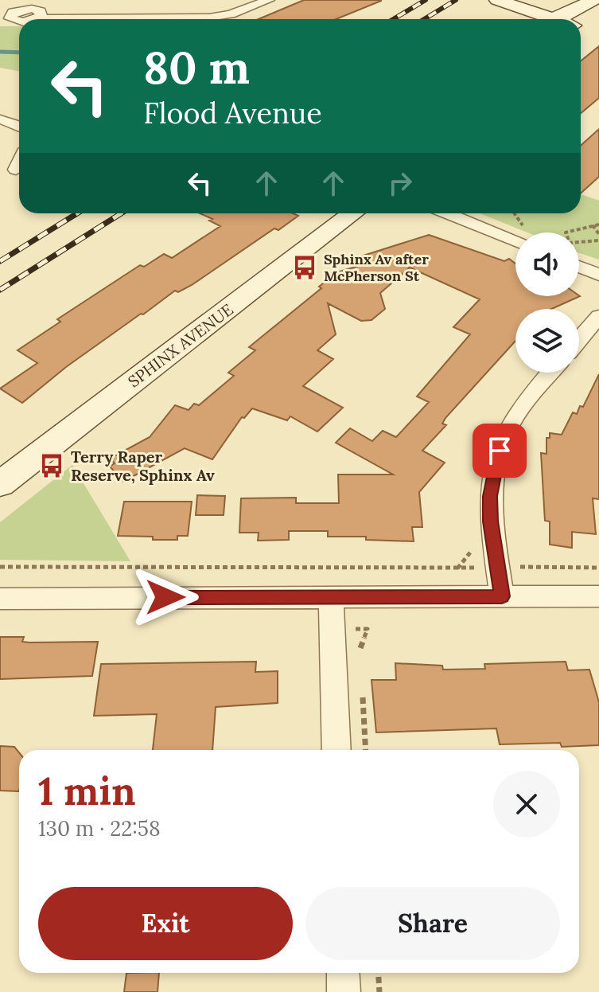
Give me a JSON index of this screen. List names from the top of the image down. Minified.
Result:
{"streets":{"street":["SPHINX AVENUE"]},"places":{"bus stop":["Sphinx Av after McPherson St","Terry Raper Reserve, Sphinx Av"]},"page":{"turn":["80 m","Flood Avenue"],"heading":["1 min","130 m · 22:58"],"buttons":["Exit","Share"]}}
